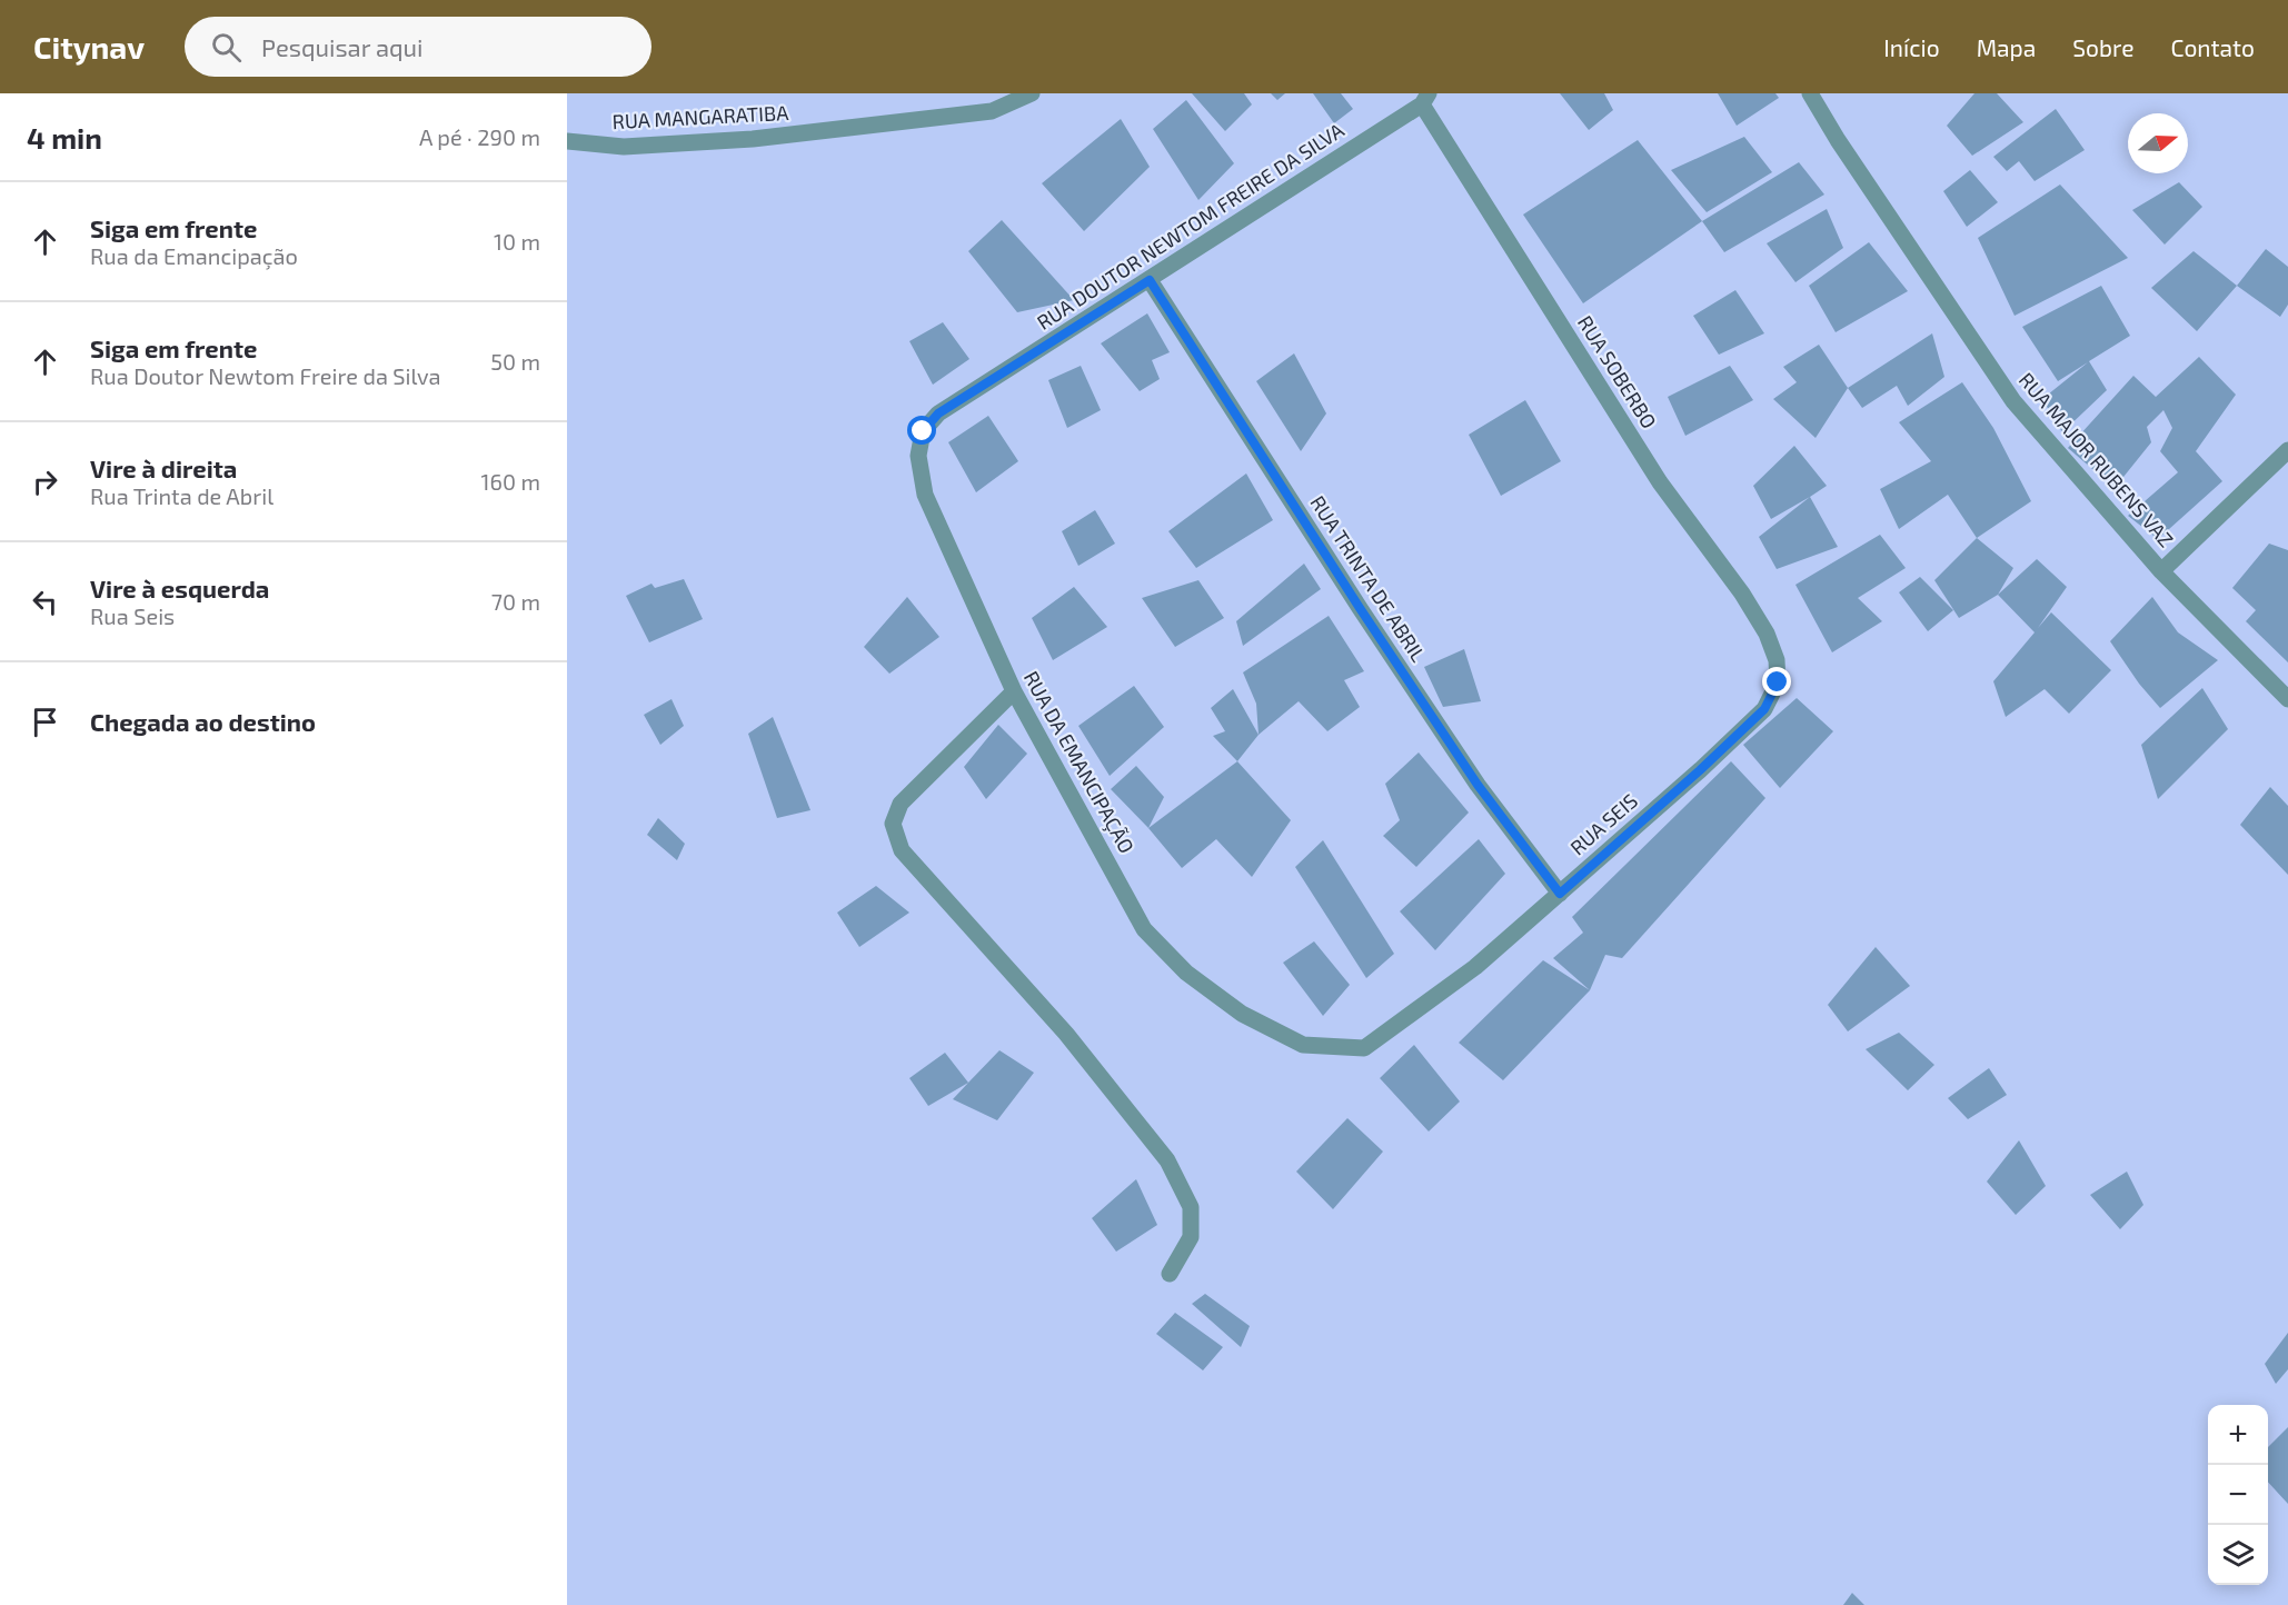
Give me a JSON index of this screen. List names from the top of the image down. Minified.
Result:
{"streets":{"street":["RUA MANGARATIBA","RUA DOUTOR NEWTOM FREIRE DA SILVA","RUA SOBERBO","RUA MAJOR RUBENS VAZ","RUA TRINTA DE ABRIL","RUA DA EMANCIPAÇÃO","RUA SEIS"]},"crossings":[["RUA DOUTOR NEWTOM FREIRE DA SILVA","RUA SOBERBO"],["RUA DOUTOR NEWTOM FREIRE DA SILVA","RUA TRINTA DE ABRIL"],["RUA DOUTOR NEWTOM FREIRE DA SILVA","RUA DA EMANCIPAÇÃO"],["RUA SOBERBO","RUA SEIS"],["RUA TRINTA DE ABRIL","RUA SEIS"],["RUA DA EMANCIPAÇÃO","RUA SEIS"]],"north":"right","page":{"header":"Citynav","search":"Pesquisar aqui","nav":["Início","Mapa","Sobre","Contato"],"heading":["4 min","A pé · 290 m"],"list":[["Siga em frente","Rua da Emancipação","10 m"],["Siga em frente","Rua Doutor Newtom Freire da Silva","50 m"],["Vire à direita","Rua Trinta de Abril","160 m"],["Vire à esquerda","Rua Seis","70 m"],"Chegada ao destino"],"map_buttons":["+","−"]}}
